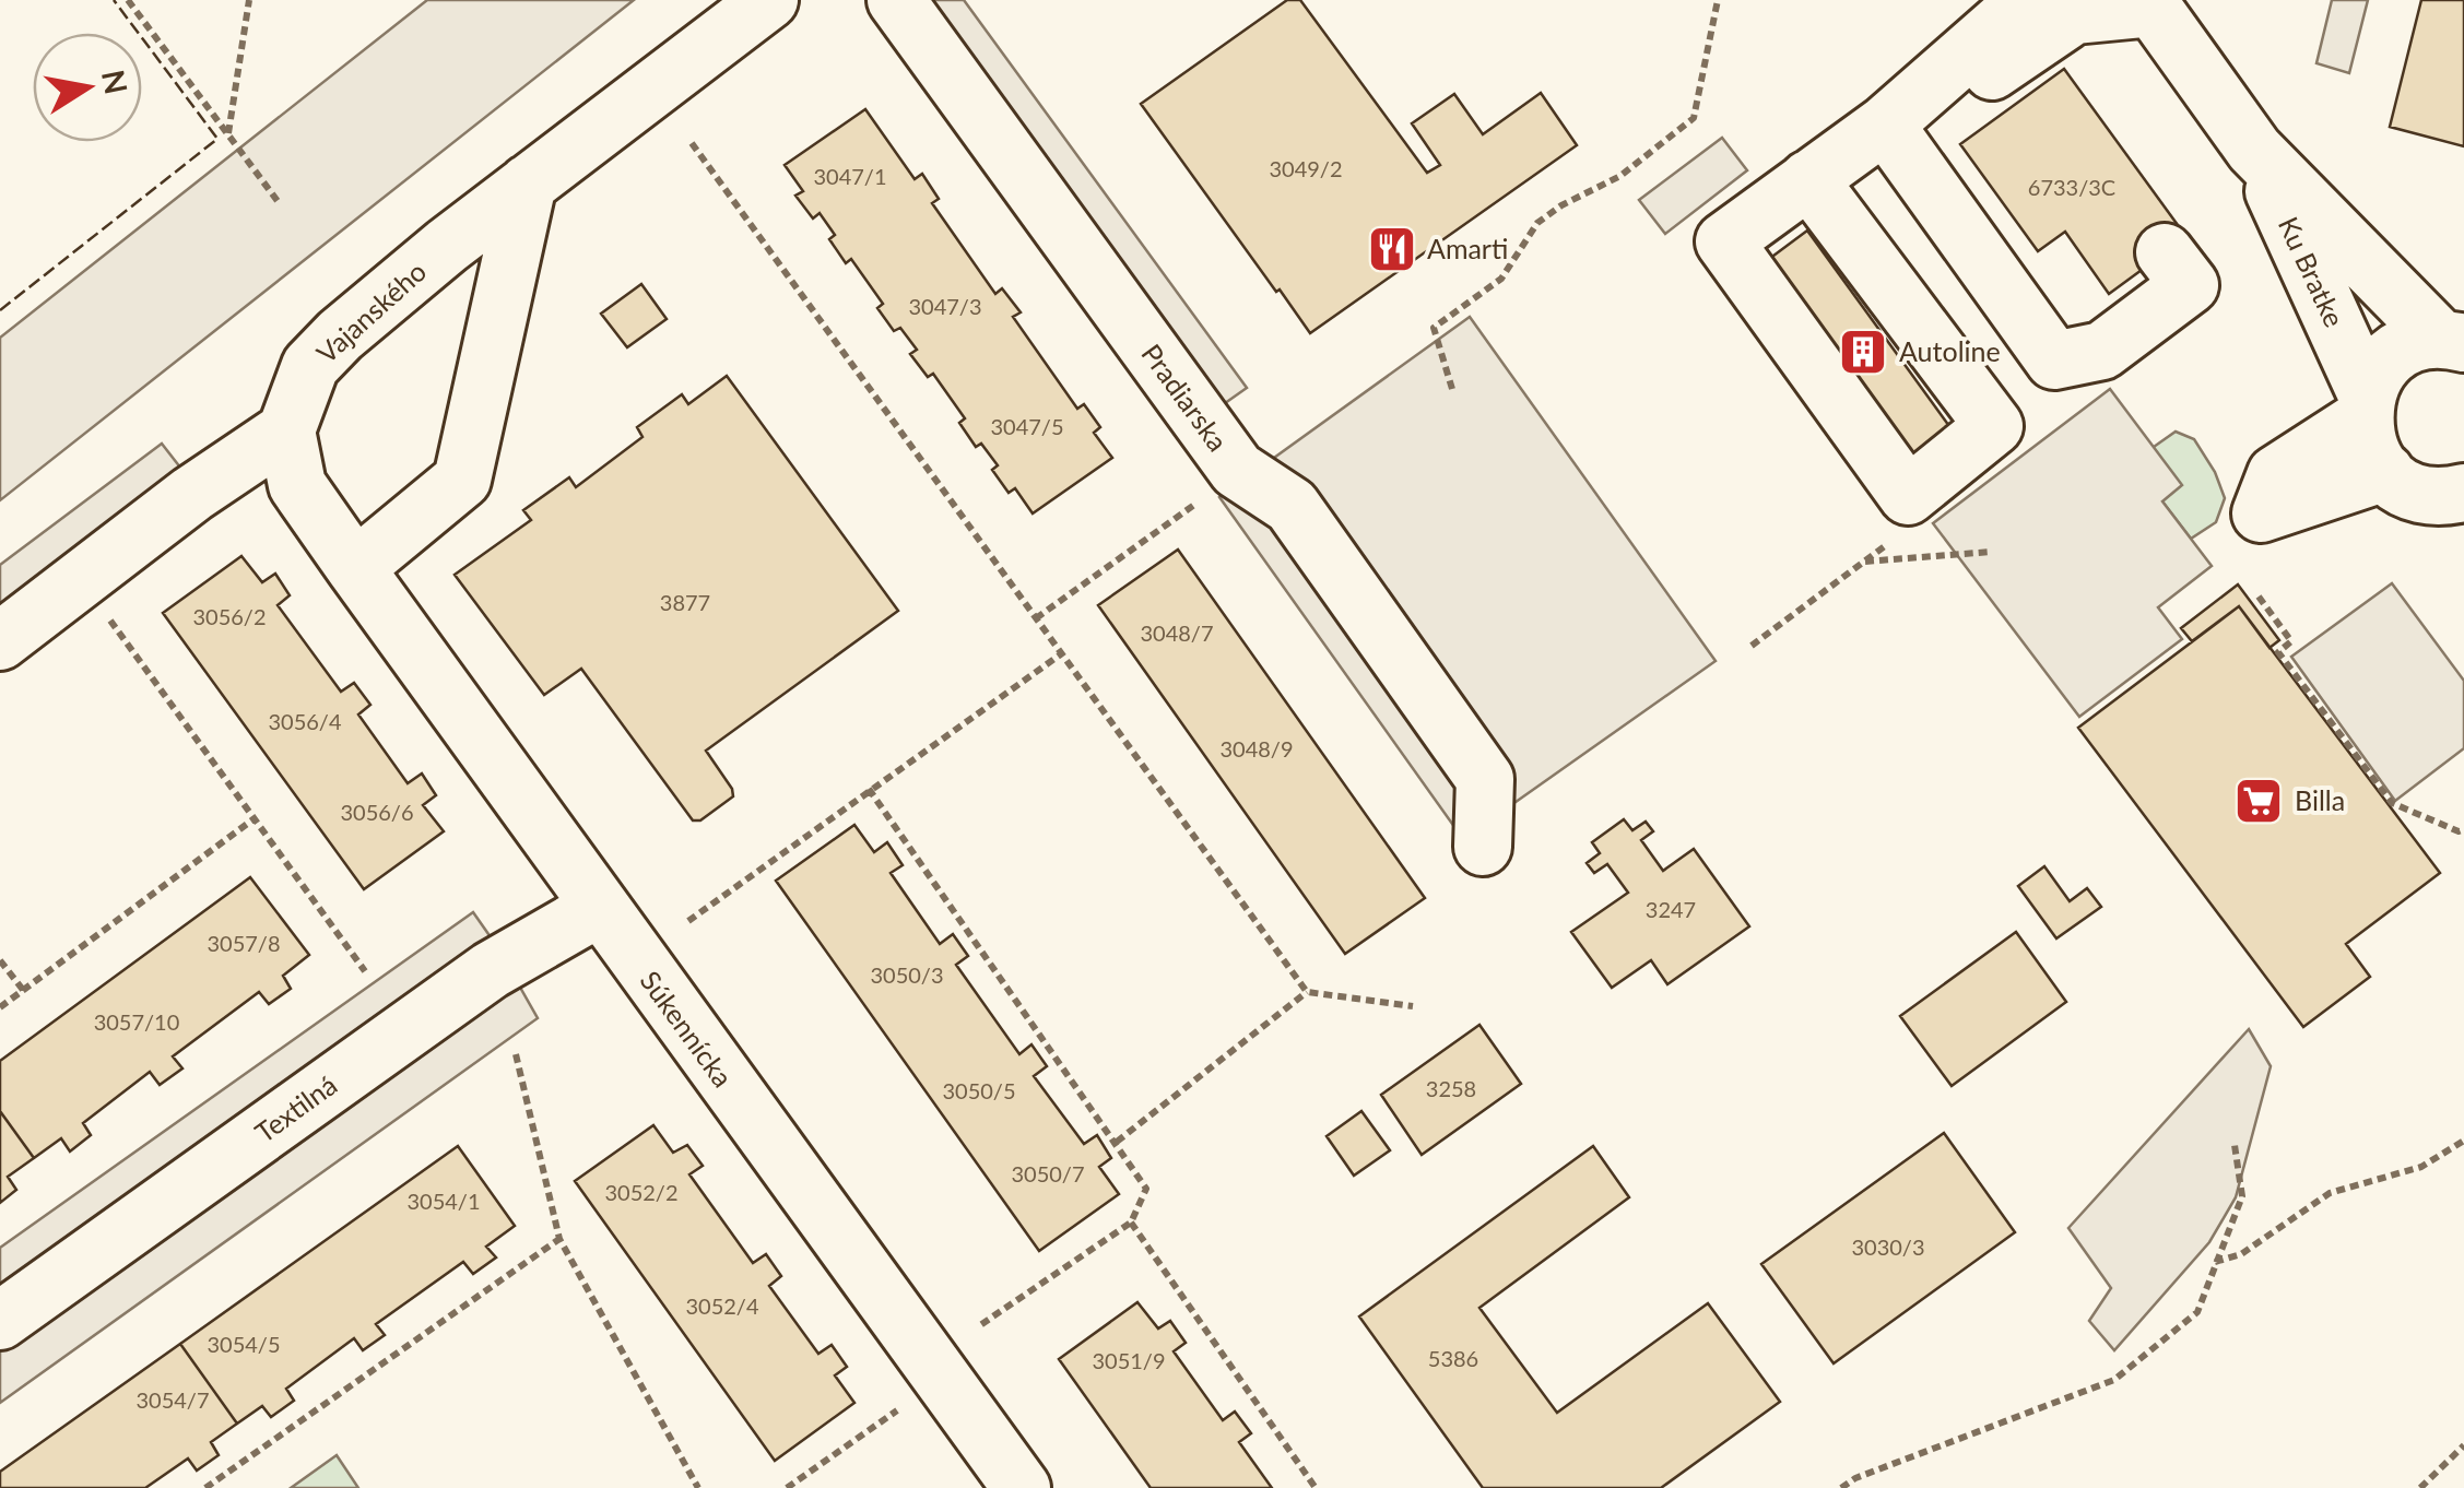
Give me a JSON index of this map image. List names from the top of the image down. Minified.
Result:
{"streets":{"street":["Ku Bratke","Vajanského","Pradiarska","Súkennícka","Textilná"]},"crossings":[["Vajanského","Súkennícka"],["Súkennícka","Textilná"]],"places":{"restaurant":["Amarti"],"building":["Autoline"],"supermarket":["Billa"]},"house_numbers":["3049/2","3047/1","6733/3C","3047/3","3047/5","3877","3056/2","3048/7","3056/4","3048/9","3056/6","3247","3057/8","3050/3","3057/10","3258","3050/5","3050/7","3052/2","3054/1","3030/3","3052/4","3054/5","5386","3051/9","3054/7"],"north":"right"}
